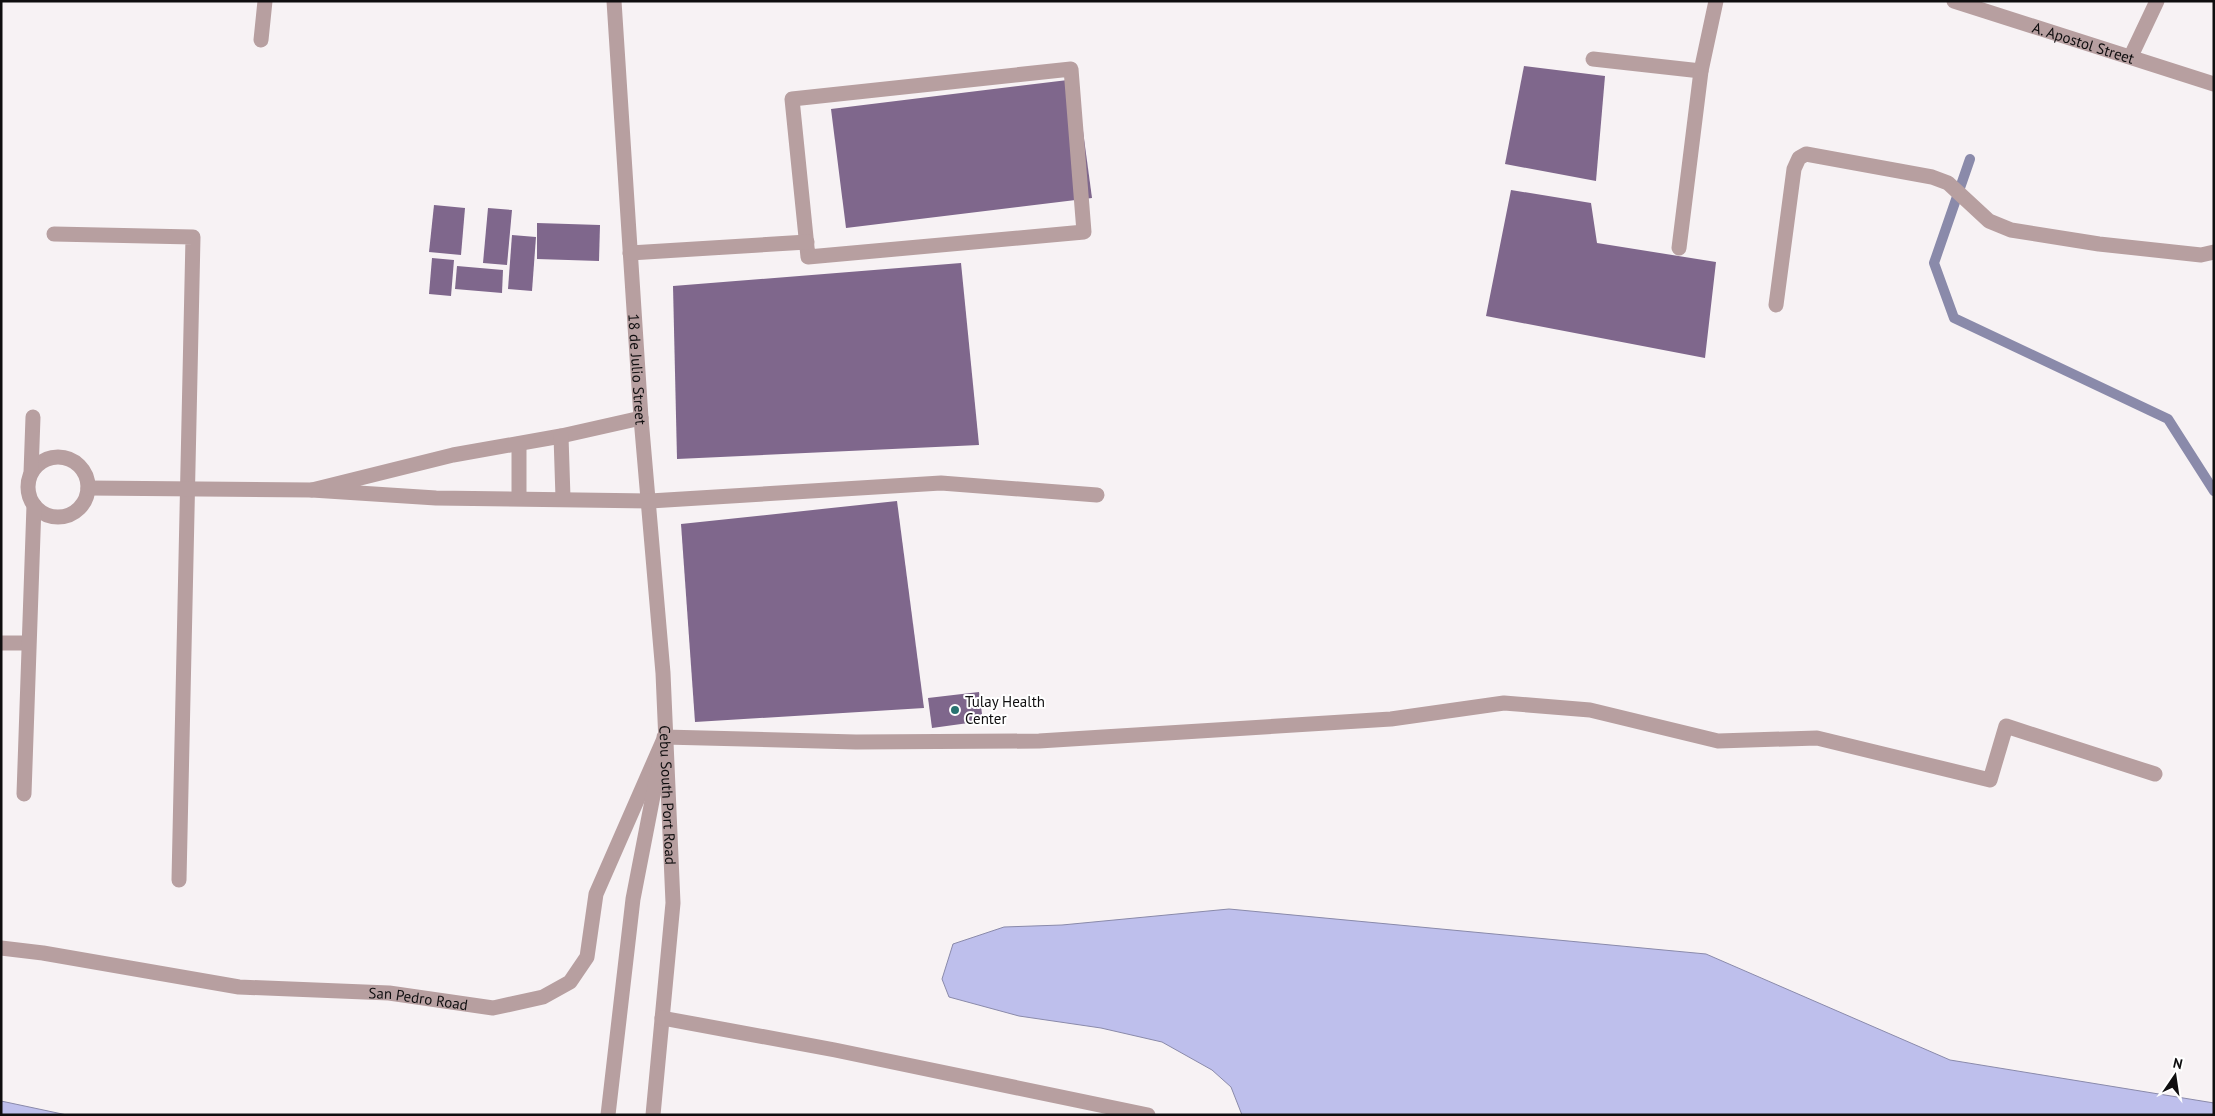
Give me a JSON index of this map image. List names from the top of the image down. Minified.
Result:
{"streets":{"street":["A. Apostol Street","18 de Julio Street","Cebu South Port Road","San Pedro Road"]},"crossings":[["18 de Julio Street","Cebu South Port Road"],["18 de Julio Street","San Pedro Road"],["Cebu South Port Road","San Pedro Road"]],"places":["Tulay Health Center"],"north":"top"}
